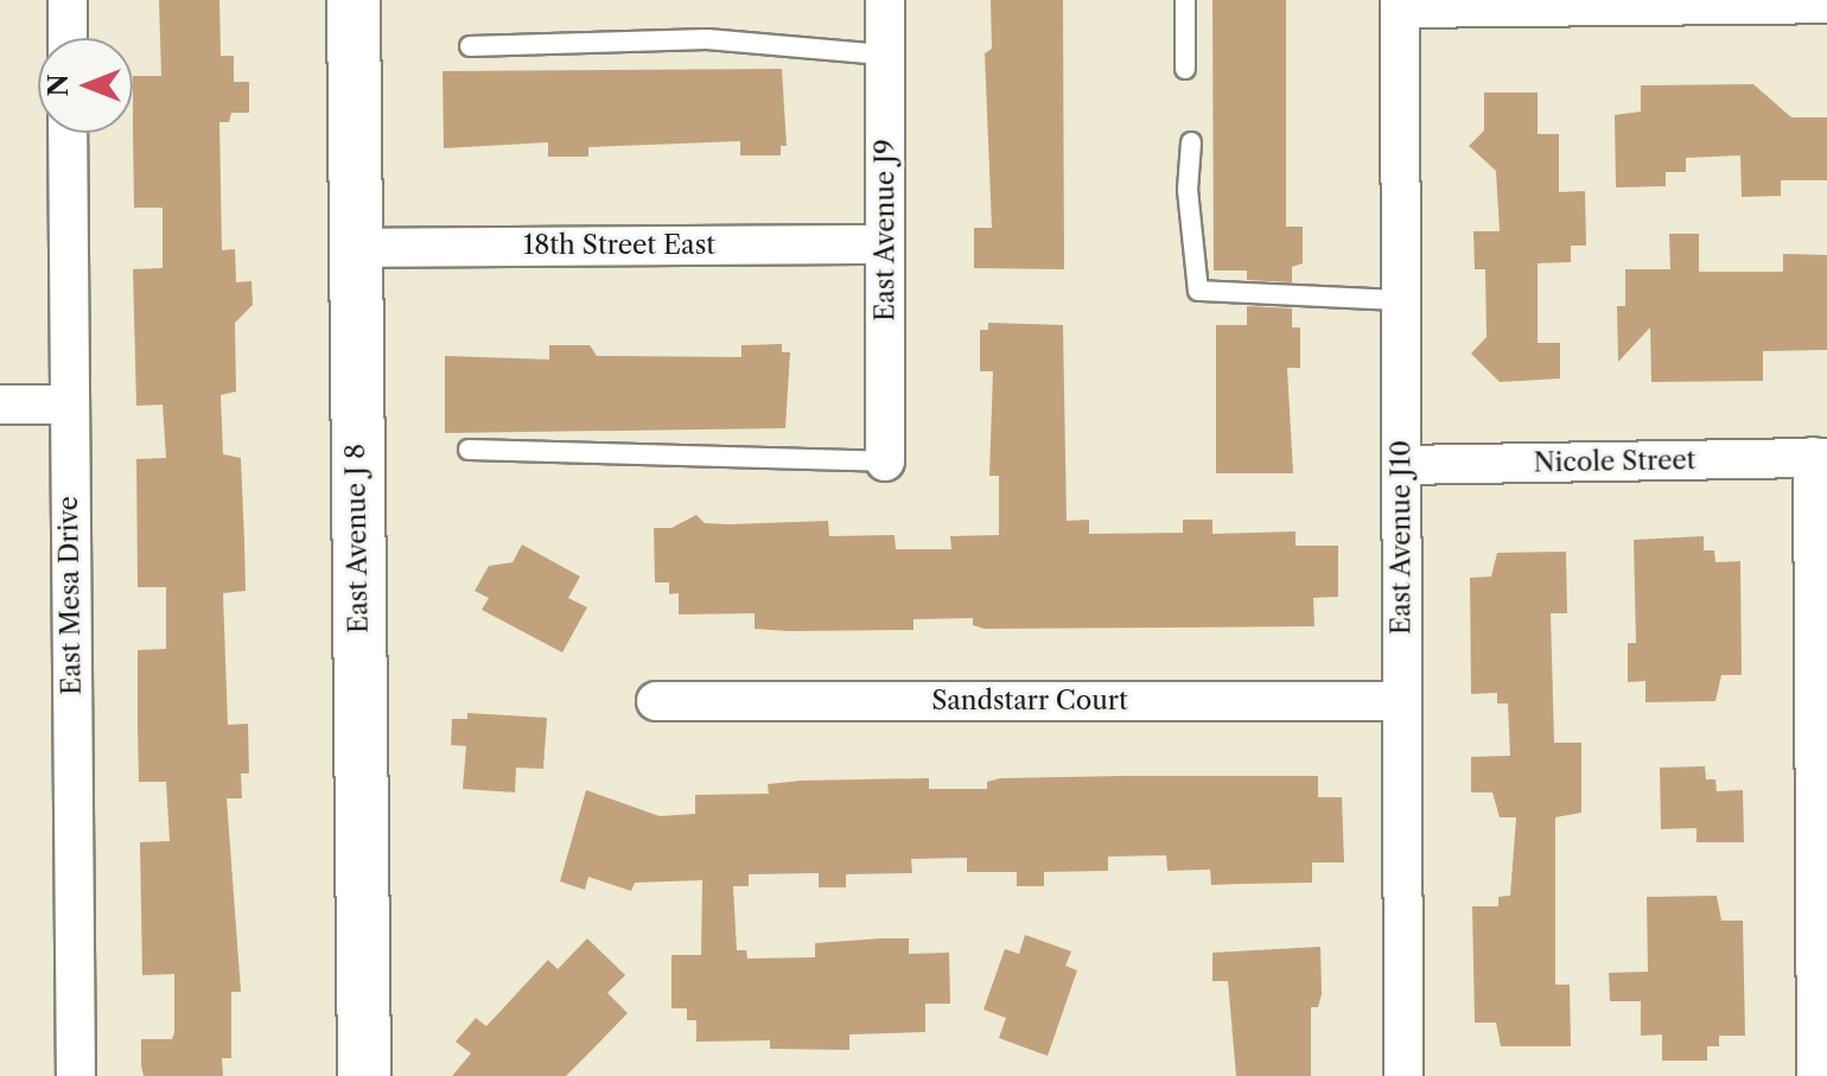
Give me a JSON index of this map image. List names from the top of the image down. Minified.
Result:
{"streets":{"street":["East Avenue J9","18th Street East","Nicole Street","East Avenue J10","East Avenue J 8","East Mesa Drive","Sandstarr Court"]},"crossings":[["East Avenue J9","18th Street East"],["18th Street East","East Avenue J 8"],["Nicole Street","East Avenue J10"],["East Avenue J10","Sandstarr Court"]],"north":"left"}
